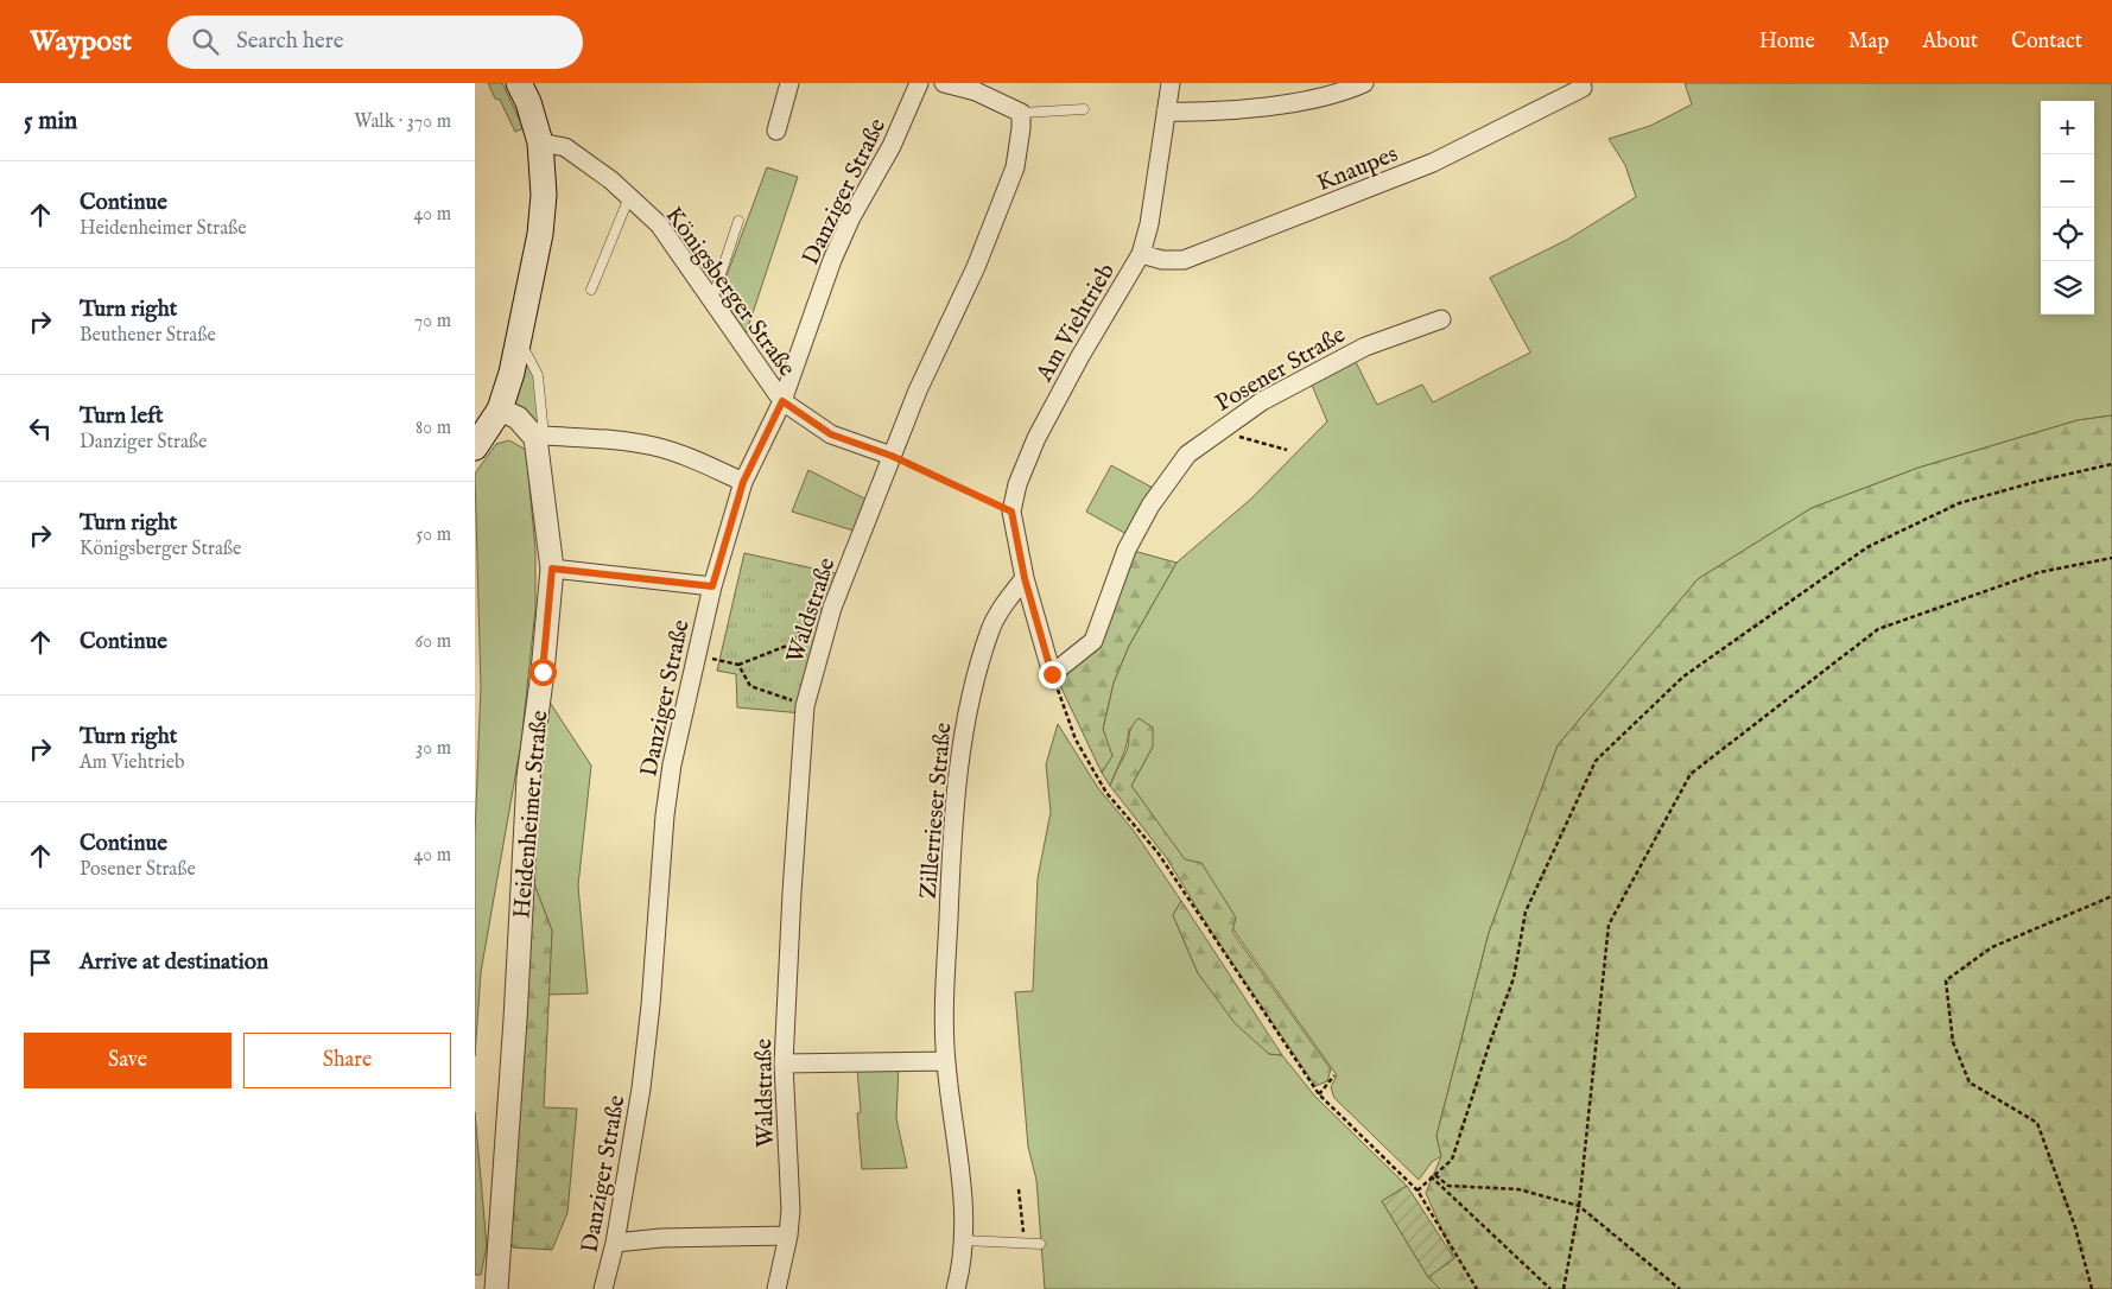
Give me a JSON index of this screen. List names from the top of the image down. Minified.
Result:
{"streets":{"street":["Knaupes","Danziger Straße","Königsberger Straße","Am Viehtrieb","Posener Straße","Waldstraße","Zillerrieser Straße","Heidenheimer Straße"]},"crossings":[["Knaupes","Am Viehtrieb"],["Danziger Straße","Königsberger Straße"],["Königsberger Straße","Waldstraße"],["Am Viehtrieb","Zillerrieser Straße"]],"page":{"header":"Waypost","search":"Search here","nav":["Home","Map","About","Contact"],"heading":["5 min","Walk · 370 m"],"map_buttons":["+","−"],"list":[["Continue","Heidenheimer Straße","40 m"],["Turn right","Beuthener Straße","70 m"],["Turn left","Danziger Straße","80 m"],["Turn right","Königsberger Straße","50 m"],["Continue","60 m"],["Turn right","Am Viehtrieb","30 m"],["Continue","Posener Straße","40 m"],"Arrive at destination"],"buttons":["Save","Share"]}}
